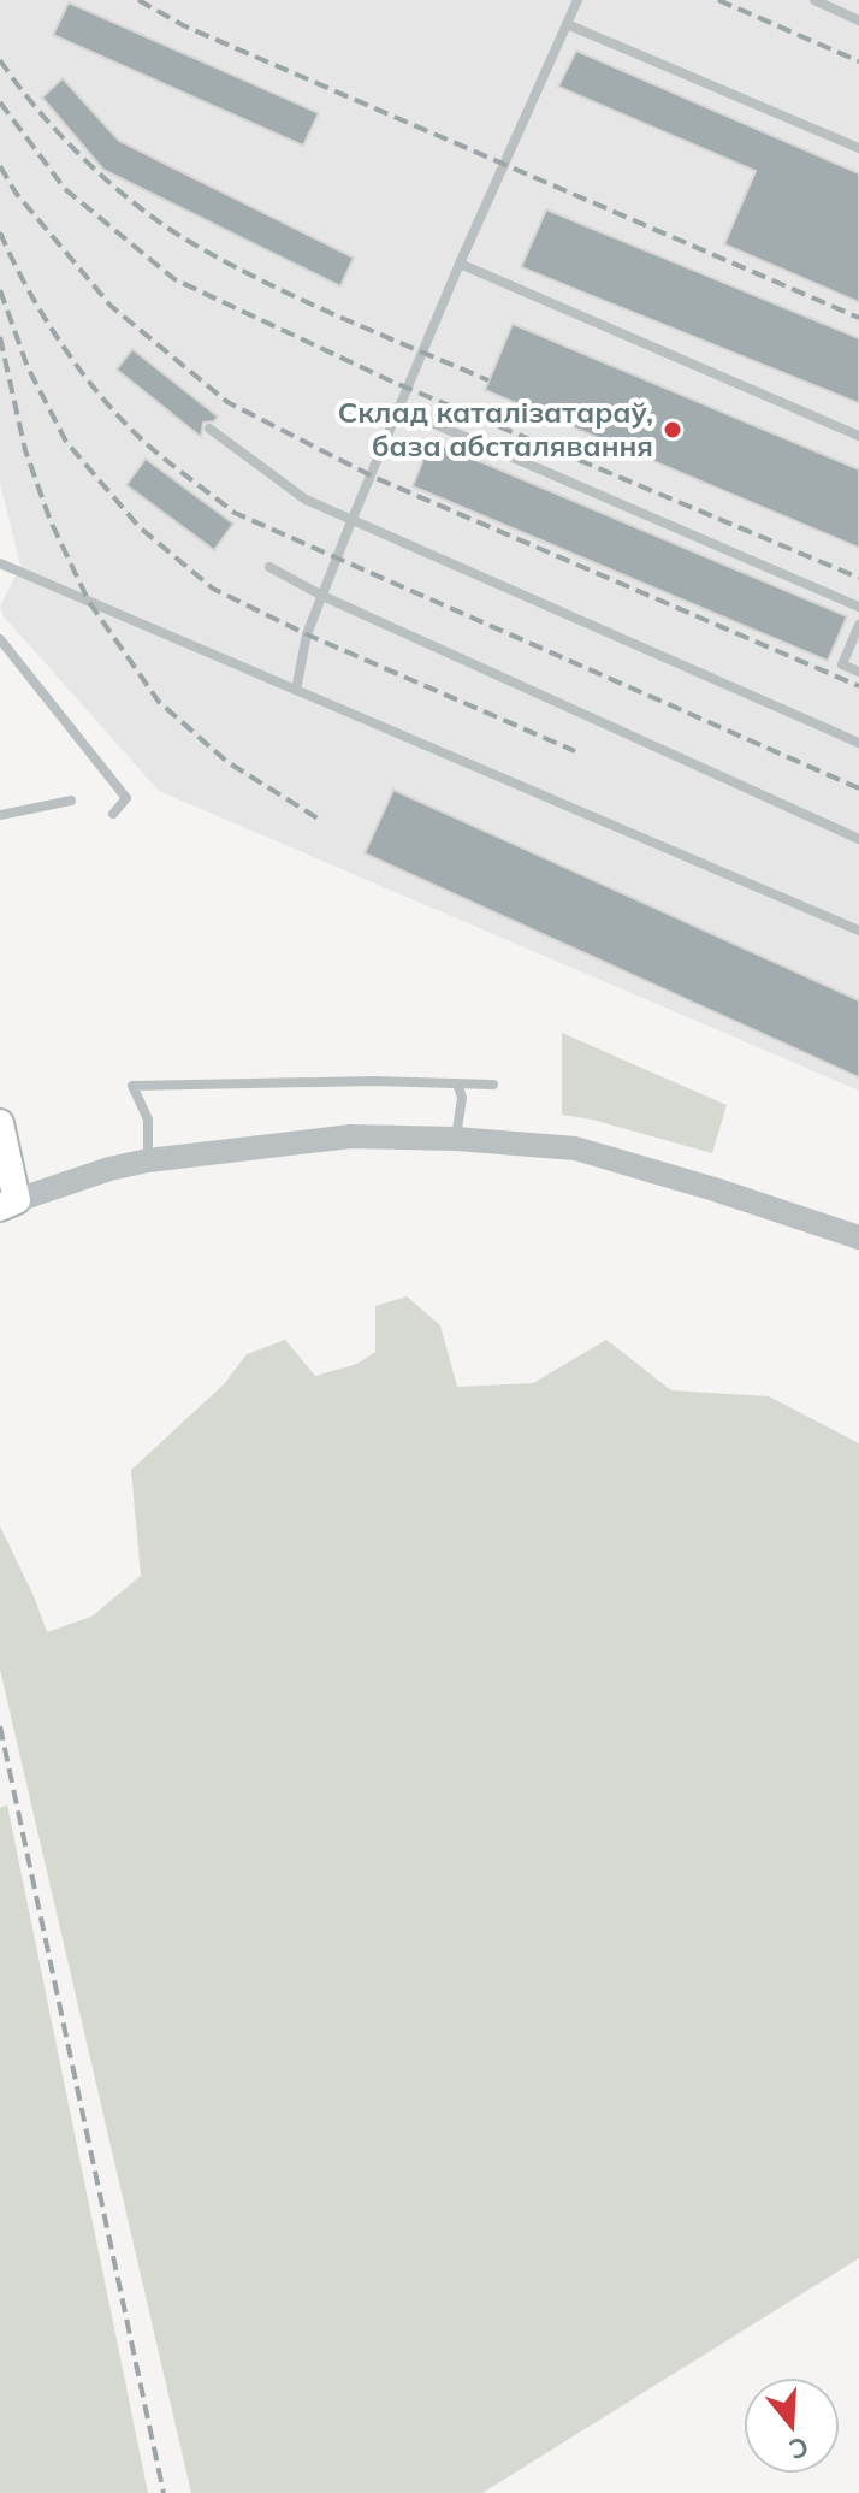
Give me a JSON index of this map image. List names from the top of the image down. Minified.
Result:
{"places":["Склад каталізатараў, база абсталявання"],"north":"bottom"}
